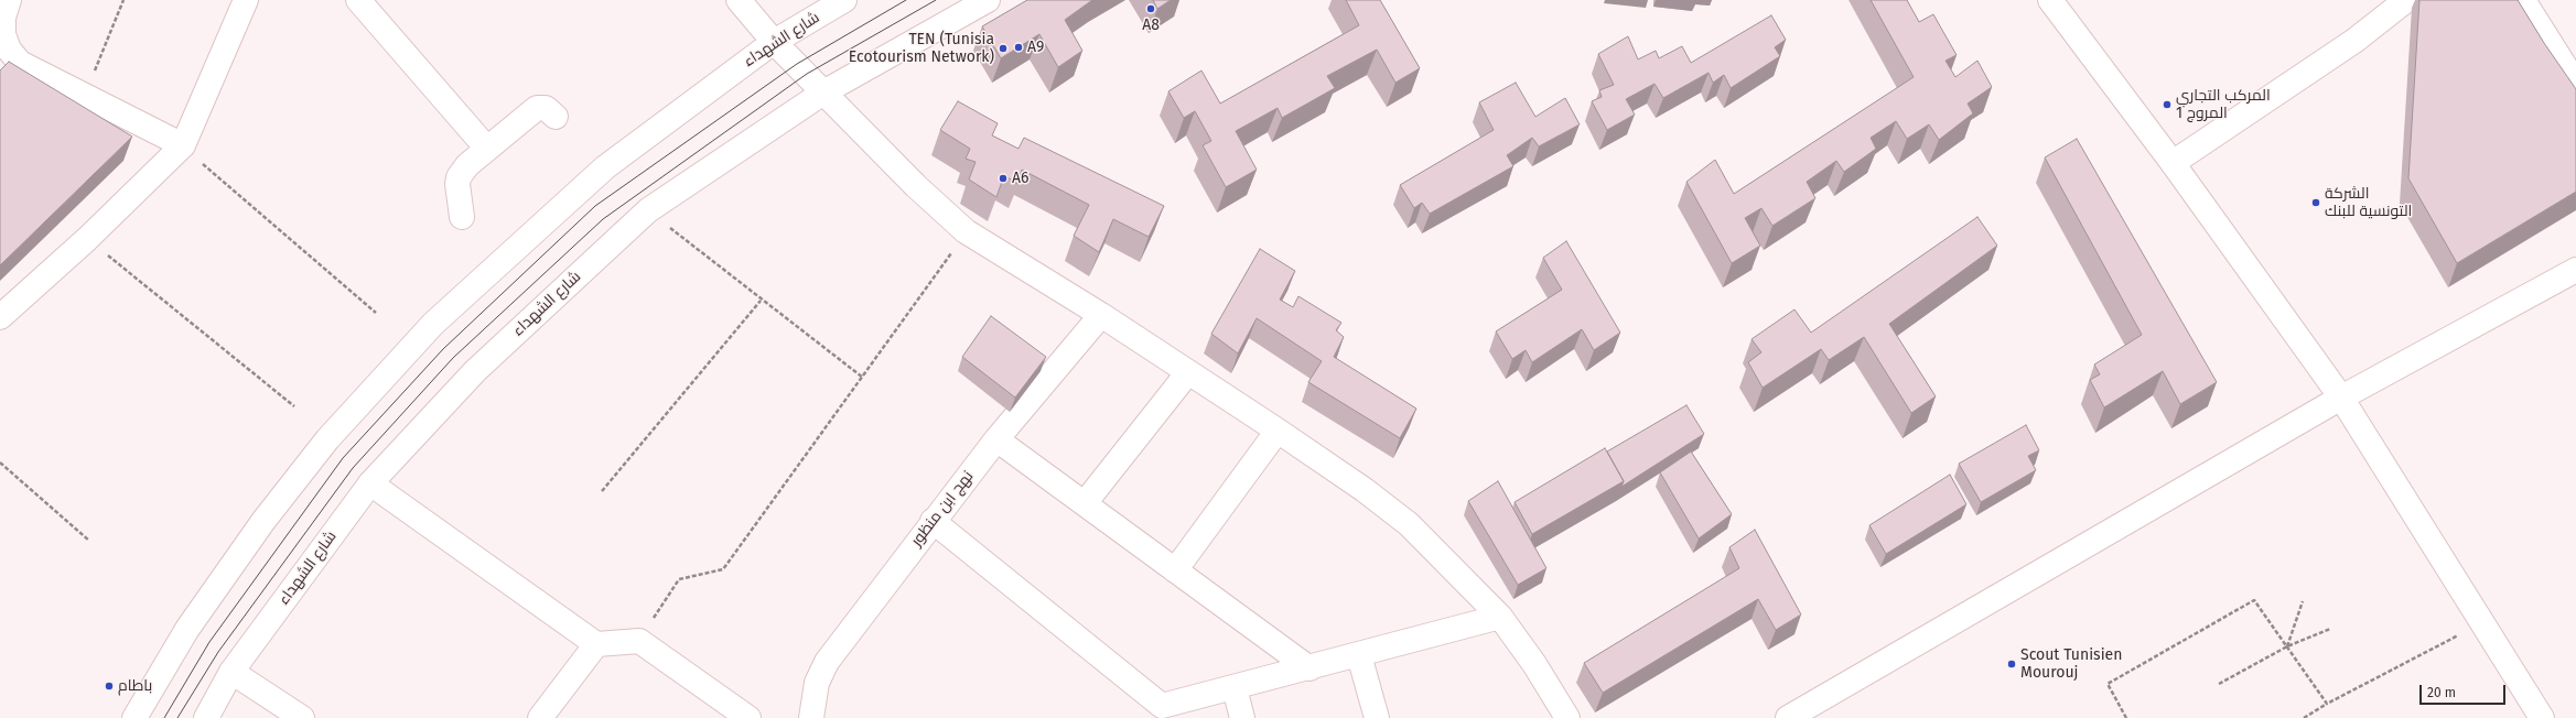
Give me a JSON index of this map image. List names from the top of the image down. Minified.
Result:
{"streets":{"street":["شارع الشهداء","نهج ابن منظور"]},"places":["A8","A9","TEN (Tunisia Ecotourism Network)","المركب التجاري المروج 1","A6","الشركة التونسية للبنك","Scout Tunisien Mourouj","باطام"],"scale_bar":"20 m"}
